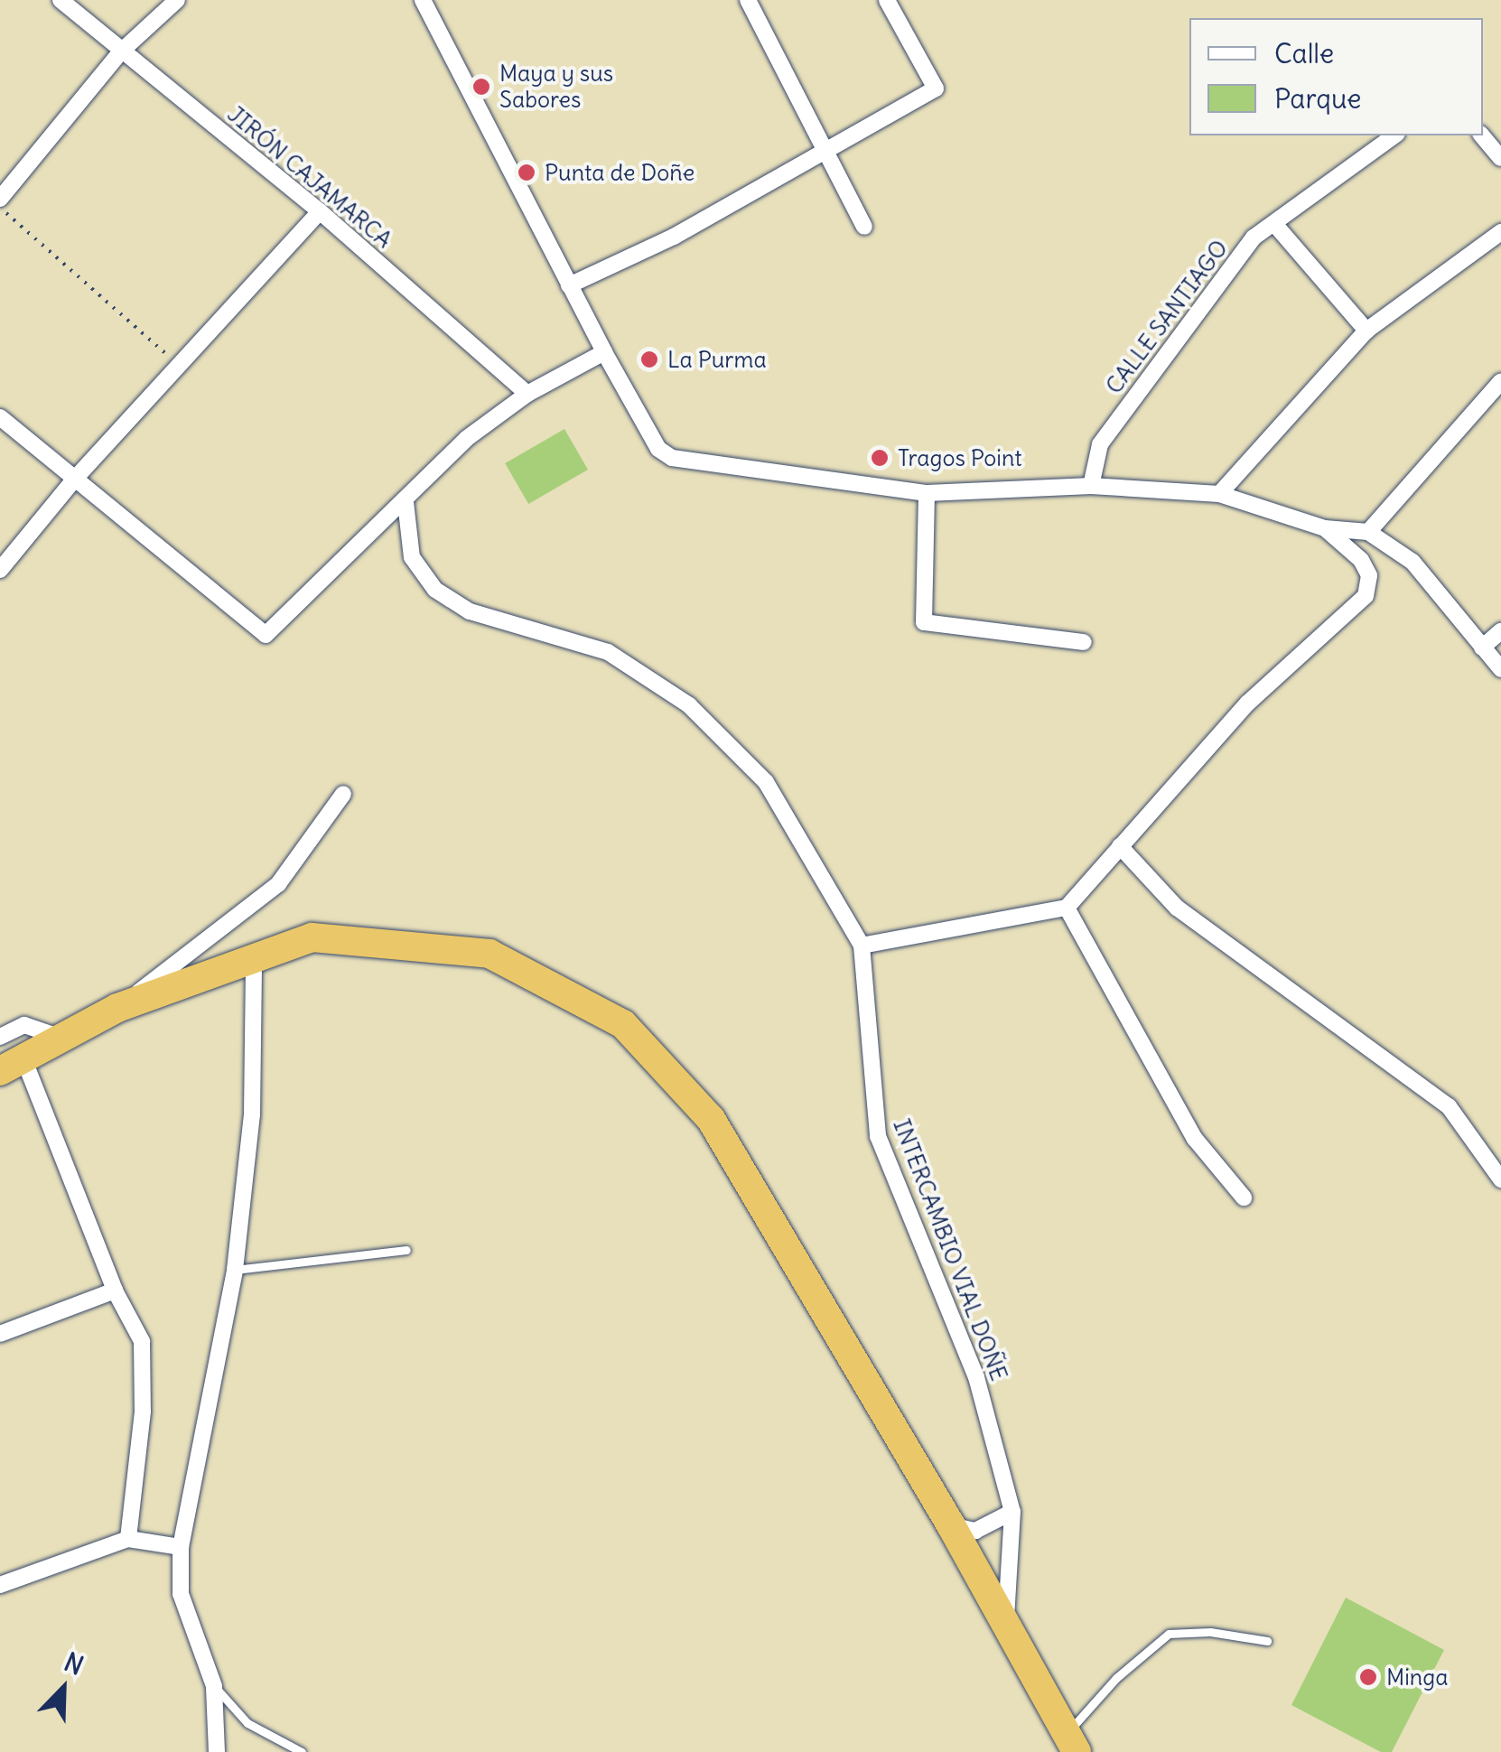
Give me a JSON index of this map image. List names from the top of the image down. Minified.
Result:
{"streets":{"street":["JIRÓN CAJAMARCA","CALLE SANTIAGO","INTERCAMBIO VIAL DOÑE"]},"places":["Maya y sus Sabores","Punta de Doñe","La Purma","Tragos Point","Minga"],"legend":["Calle","Parque"],"north":"top right"}
